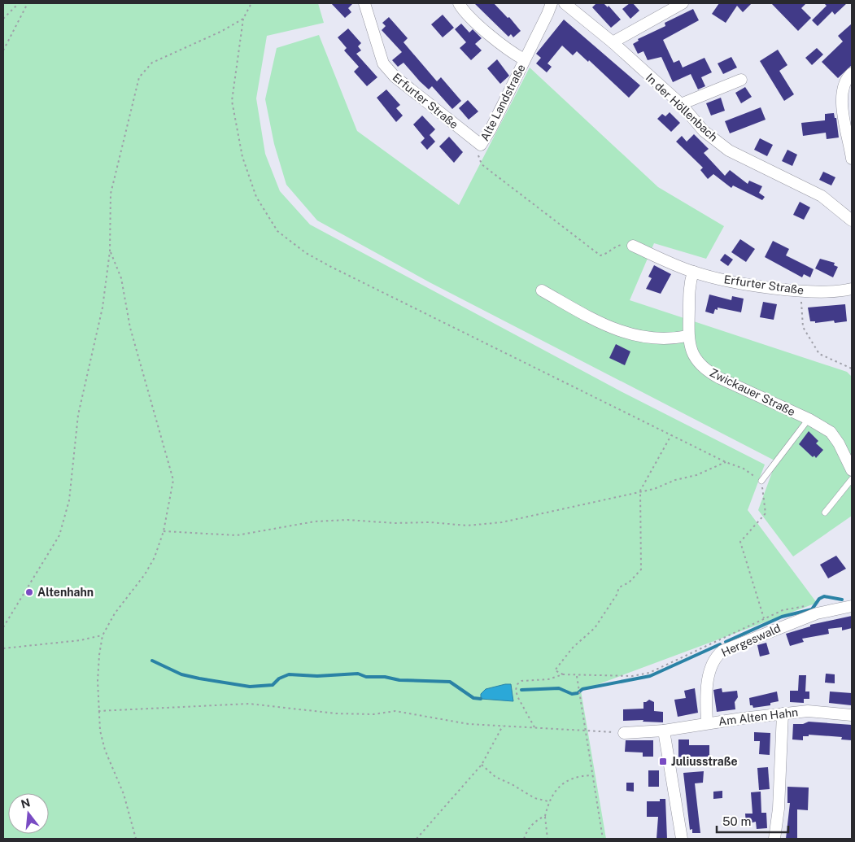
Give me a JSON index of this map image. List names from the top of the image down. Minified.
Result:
{"streets":{"street":["Erfurter Straße","Alte Landstraße","In der Höllenbach","Zwickauer Straße","Hergeswald","Am Alten Hahn"]},"crossings":[["Erfurter Straße","Alte Landstraße"],["Erfurter Straße","Zwickauer Straße"],["Hergeswald","Am Alten Hahn"]],"places":{"other":["Altenhahn"],"transit":["Juliusstraße"]},"scale_bar":"50 m","north":"top"}
